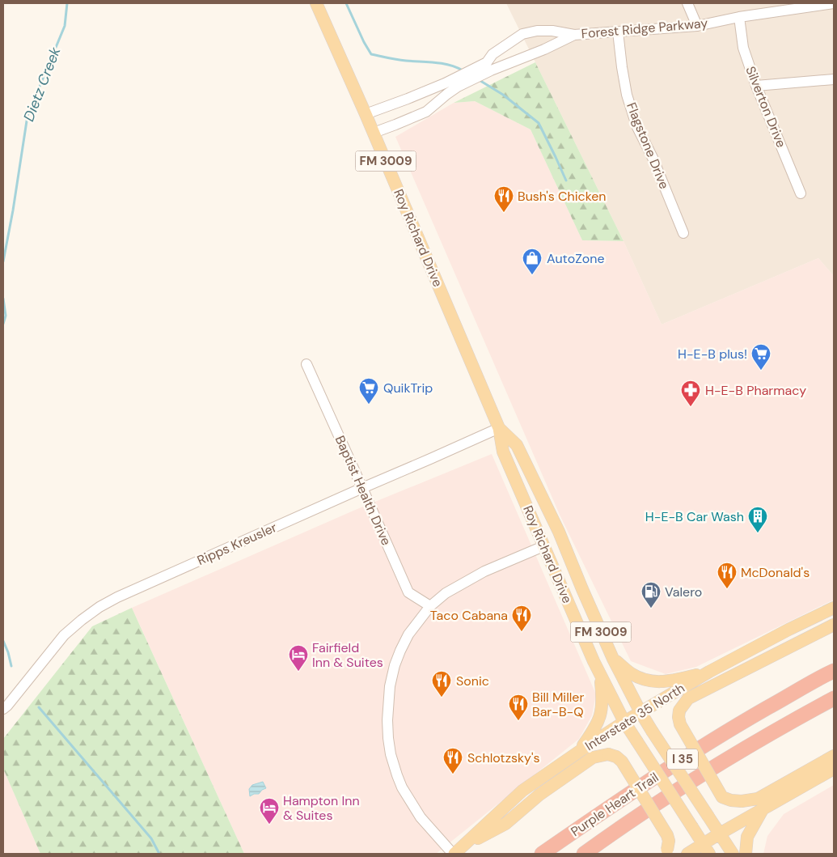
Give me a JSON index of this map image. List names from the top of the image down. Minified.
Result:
{"streets":{"highway":["I 35","Purple Heart Trail"],"main road":["FM 3009","Roy Richard Drive","Interstate 35 North"],"street":["Forest Ridge Parkway","Silverton Drive","Flagstone Drive","Baptist Health Drive","Ripps Kreusler"]},"crossings":[["Forest Ridge Parkway","Silverton Drive"],["Forest Ridge Parkway","Flagstone Drive"],["Forest Ridge Parkway","Roy Richard Drive"],["FM 3009","Roy Richard Drive"],["FM 3009","Interstate 35 North"],["Roy Richard Drive","Ripps Kreusler"],["Roy Richard Drive","Interstate 35 North"],["Baptist Health Drive","Ripps Kreusler"]],"water":["Dietz Creek"],"places":{"restaurant":["Bush's Chicken","McDonald's","Taco Cabana","Sonic","Bill Miller Bar-B-Q","Schlotzsky's"],"shop":["AutoZone"],"supermarket":["H-E-B plus!","QuikTrip"],"pharmacy":["H-E-B Pharmacy"],"building":["H-E-B Car Wash"],"fuel station":["Valero"],"hotel":["Fairfield Inn & Suites","Hampton Inn & Suites"]}}
